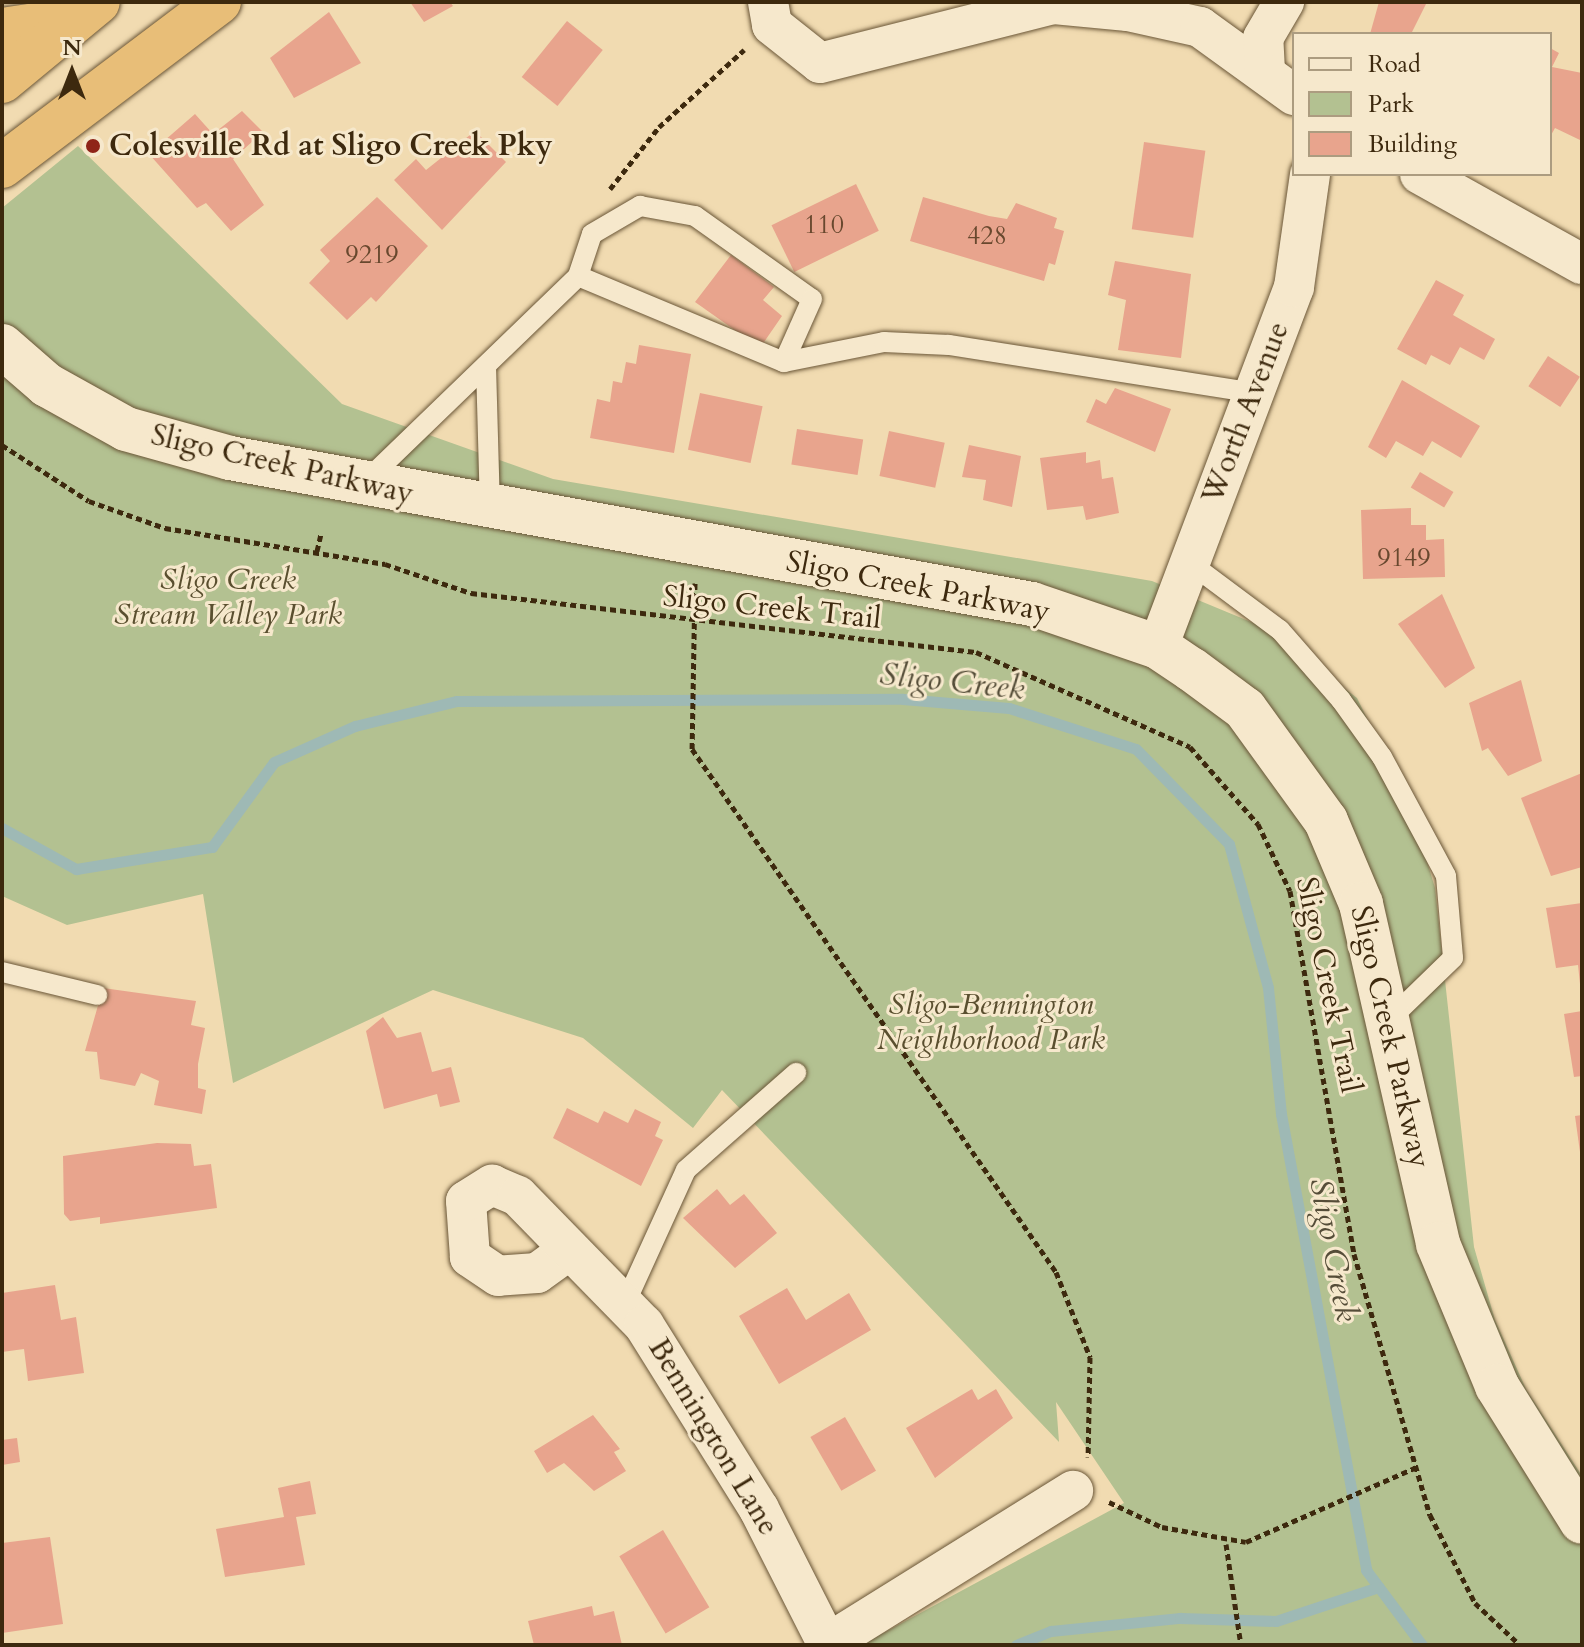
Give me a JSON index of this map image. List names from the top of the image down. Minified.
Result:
{"streets":{"street":["Worth Avenue","Sligo Creek Parkway","Bennington Lane"],"path":["Sligo Creek Trail"]},"crossings":[["Worth Avenue","Sligo Creek Parkway"]],"water":["Sligo Creek"],"parks":["Sligo Creek Stream Valley Park","Sligo-Bennington Neighborhood Park"],"places":["Colesville Rd at Sligo Creek Pky"],"house_numbers":["110","428","9219","9149"],"legend":["Road","Park","Building"],"north":"top"}
